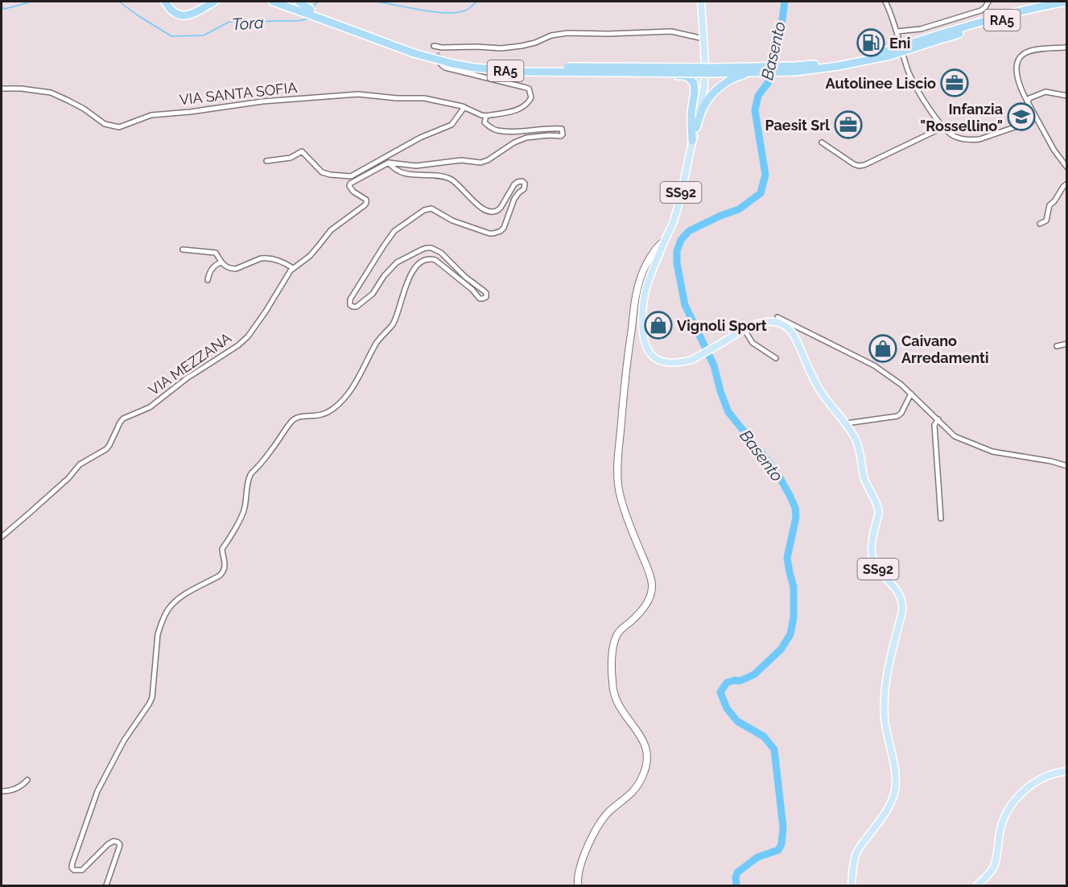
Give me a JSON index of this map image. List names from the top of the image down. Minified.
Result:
{"streets":{"highway":["RA5"],"main road":["SS92"],"street":["VIA SANTA SOFIA","VIA MEZZANA"]},"water":["Tora","Basento"],"places":{"fuel station":["Eni"],"office":["Autolinee Liscio","Paesit Srl"],"school or university":["Infanzia \"Rossellino\""],"shop":["Vignoli Sport","Caivano Arredamenti"]}}
